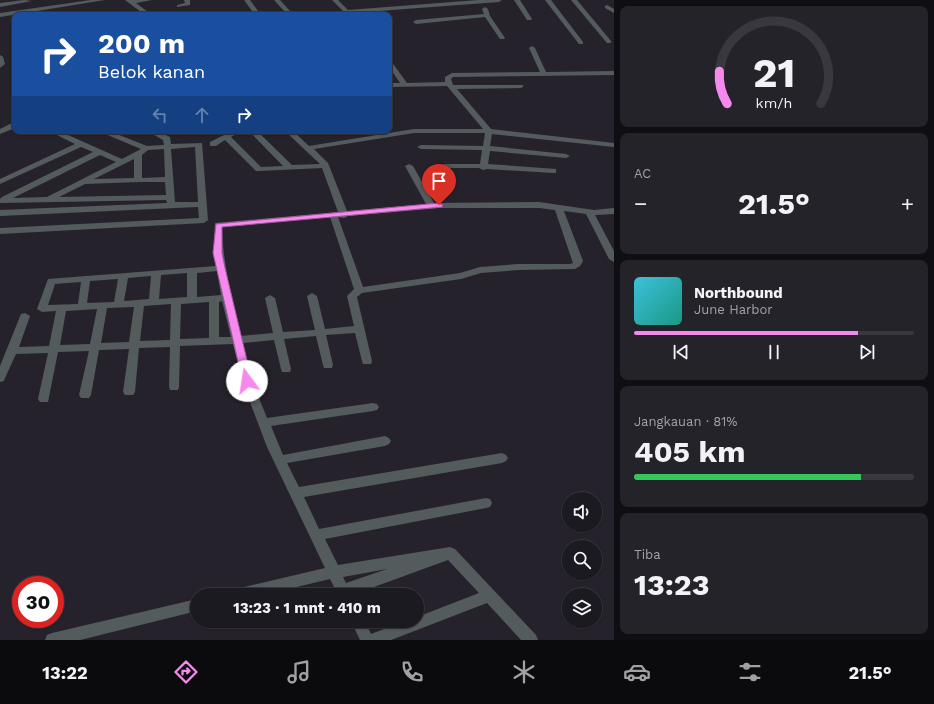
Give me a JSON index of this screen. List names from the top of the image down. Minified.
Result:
{"page":{"turn":["200 m","Belok kanan"],"tile":["AC",["Jangkauan · 81%","405 km"],["Tiba","13:23"]],"heat":["−","21.5°","+"],"song":["Northbound","June Harbor"],"limit":"30","trip":"13:23 · 1 mnt · 410 m","tabs":["13:22","21.5°"],"gauge":["21","km/h"]}}
